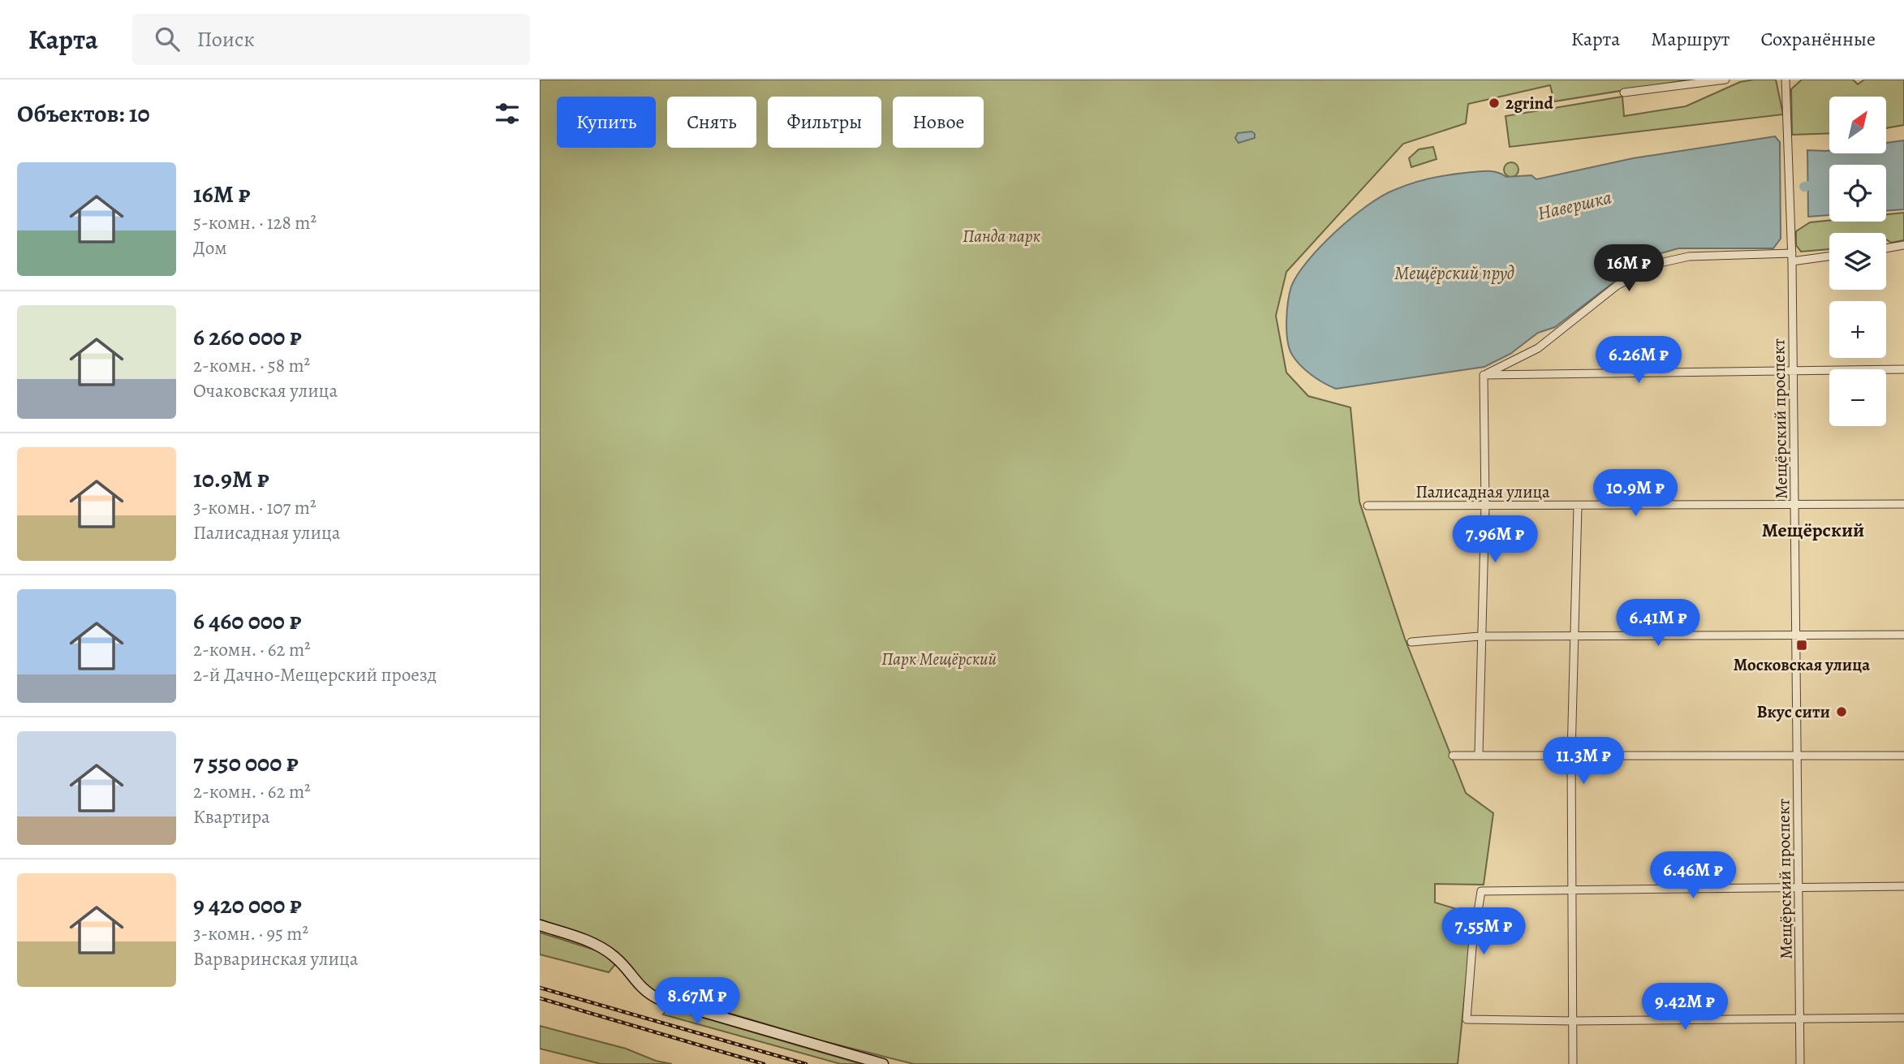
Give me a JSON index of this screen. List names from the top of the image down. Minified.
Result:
{"streets":{"street":["Мещёрский проспект","Палисадная улица"]},"crossings":[["Мещёрский проспект","Палисадная улица"]],"districts":["Мещёрский"],"water":["Навершка","Мещёрский пруд"],"parks":["Панда парк","Парк Мещёрский"],"places":{"other":["2grind","Вкус сити"],"transit":["Московская улица"]},"north":"top right","page":{"header":"Карта","search":"Поиск","nav":["Карта","Маршрут","Сохранённые"],"heading":"Объектов: 10","map_buttons":["+","−"],"chip":["Купить","Снять","Фильтры","Новое"],"list":[{"name":"16M ₽","note":"5-комн. · 128 m² · Дом"},{"name":"6 260 000 ₽","note":"2-комн. · 58 m² · Очаковская улица"},{"name":"10.9M ₽","note":"3-комн. · 107 m² · Палисадная улица"},{"name":"6 460 000 ₽","note":"2-комн. · 62 m² · 2-й Дачно-Мещерский проезд"},{"name":"7 550 000 ₽","note":"2-комн. · 62 m² · Квартира"},{"name":"9 420 000 ₽","note":"3-комн. · 95 m² · Варваринская улица"}],"price":["16M ₽","6.26M ₽","10.9M ₽","7.96M ₽","6.41M ₽","11.3M ₽","6.46M ₽","7.55M ₽","8.67M ₽","9.42M ₽"]}}
